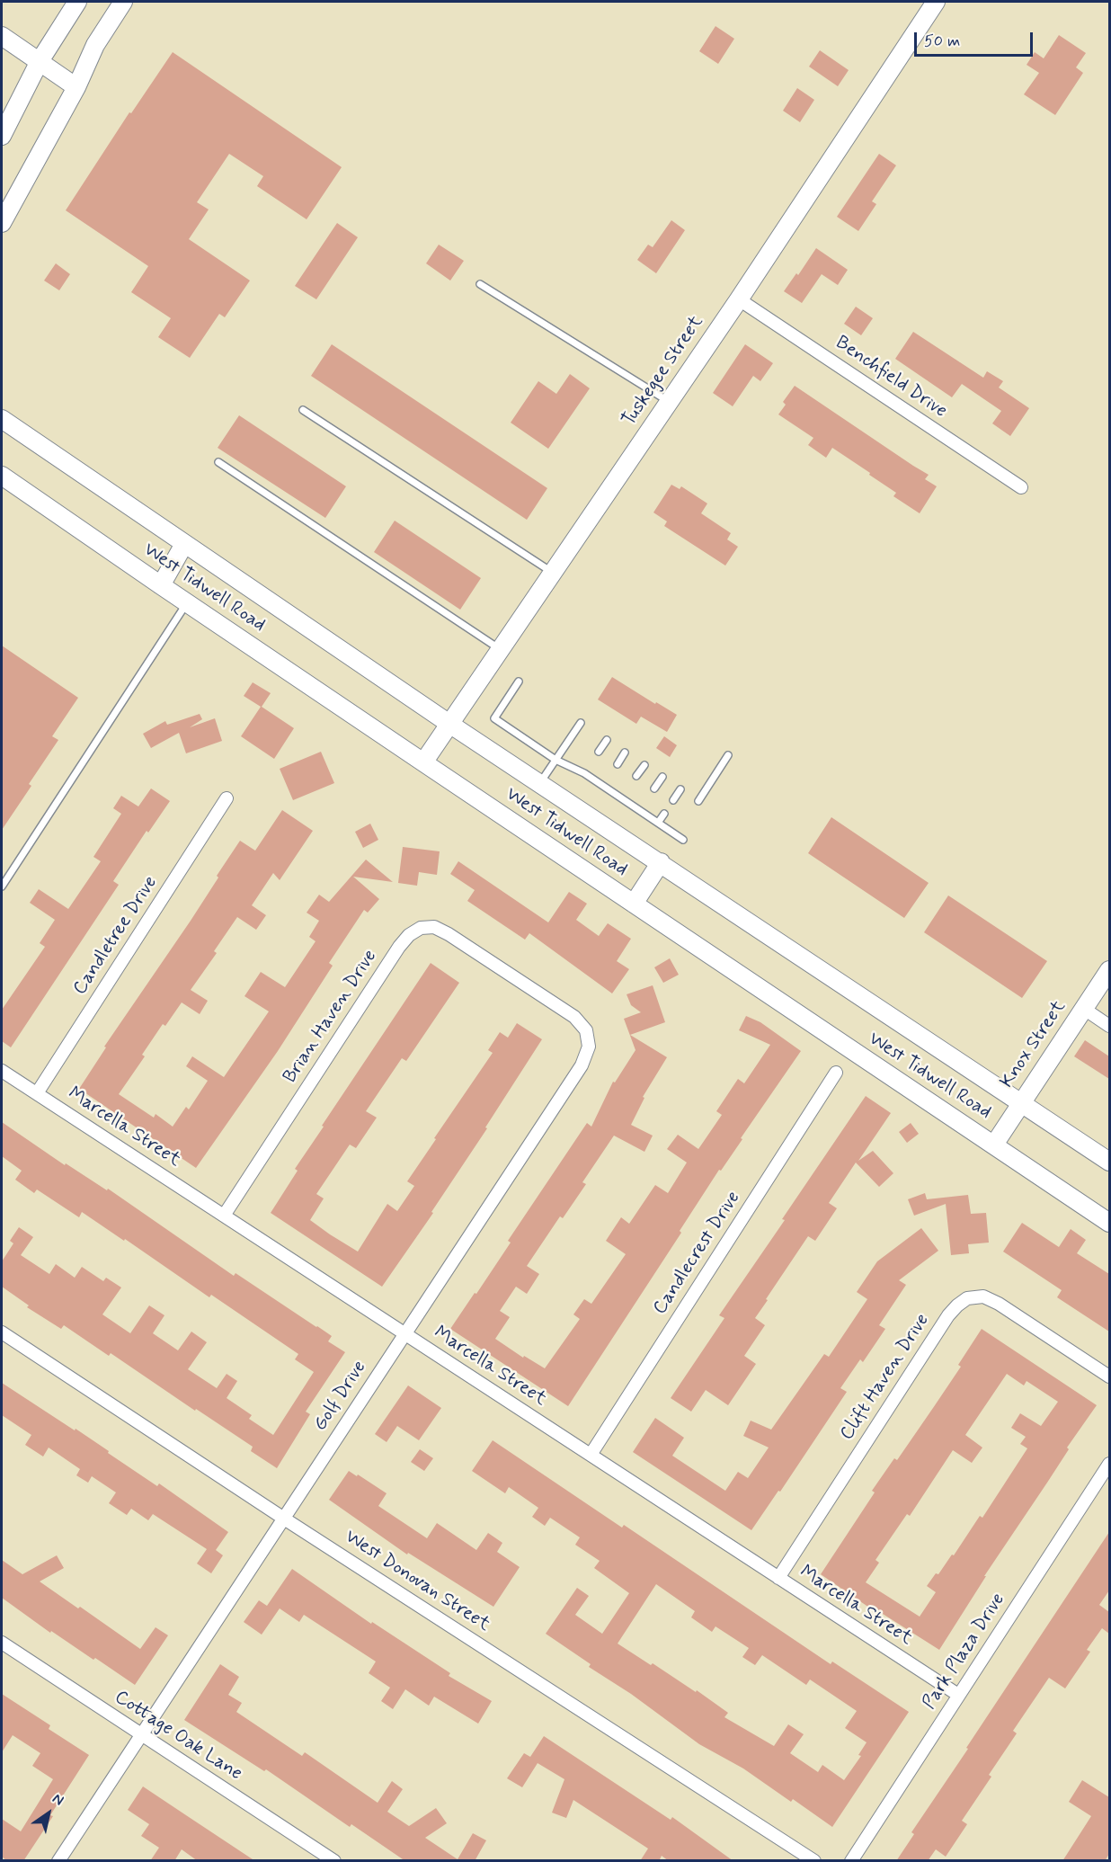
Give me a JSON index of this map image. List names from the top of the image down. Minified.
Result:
{"streets":{"main road":["Tuskegee Street","West Tidwell Road","Knox Street"],"street":["Benchfield Drive","Candletree Drive","Brian Haven Drive","Marcella Street","Candlecrest Drive","Clift Haven Drive","Golf Drive","West Donovan Street","Park Plaza Drive","Cottage Oak Lane"]},"crossings":[["Tuskegee Street","Benchfield Drive"],["Tuskegee Street","West Tidwell Road"],["West Tidwell Road","Knox Street"],["Candletree Drive","Marcella Street"],["Brian Haven Drive","Marcella Street"],["Brian Haven Drive","Golf Drive"],["Marcella Street","Candlecrest Drive"],["Marcella Street","Clift Haven Drive"],["Marcella Street","Golf Drive"],["Marcella Street","Park Plaza Drive"],["Golf Drive","West Donovan Street"],["Golf Drive","Cottage Oak Lane"]],"scale_bar":"50 m","north":"top right"}
